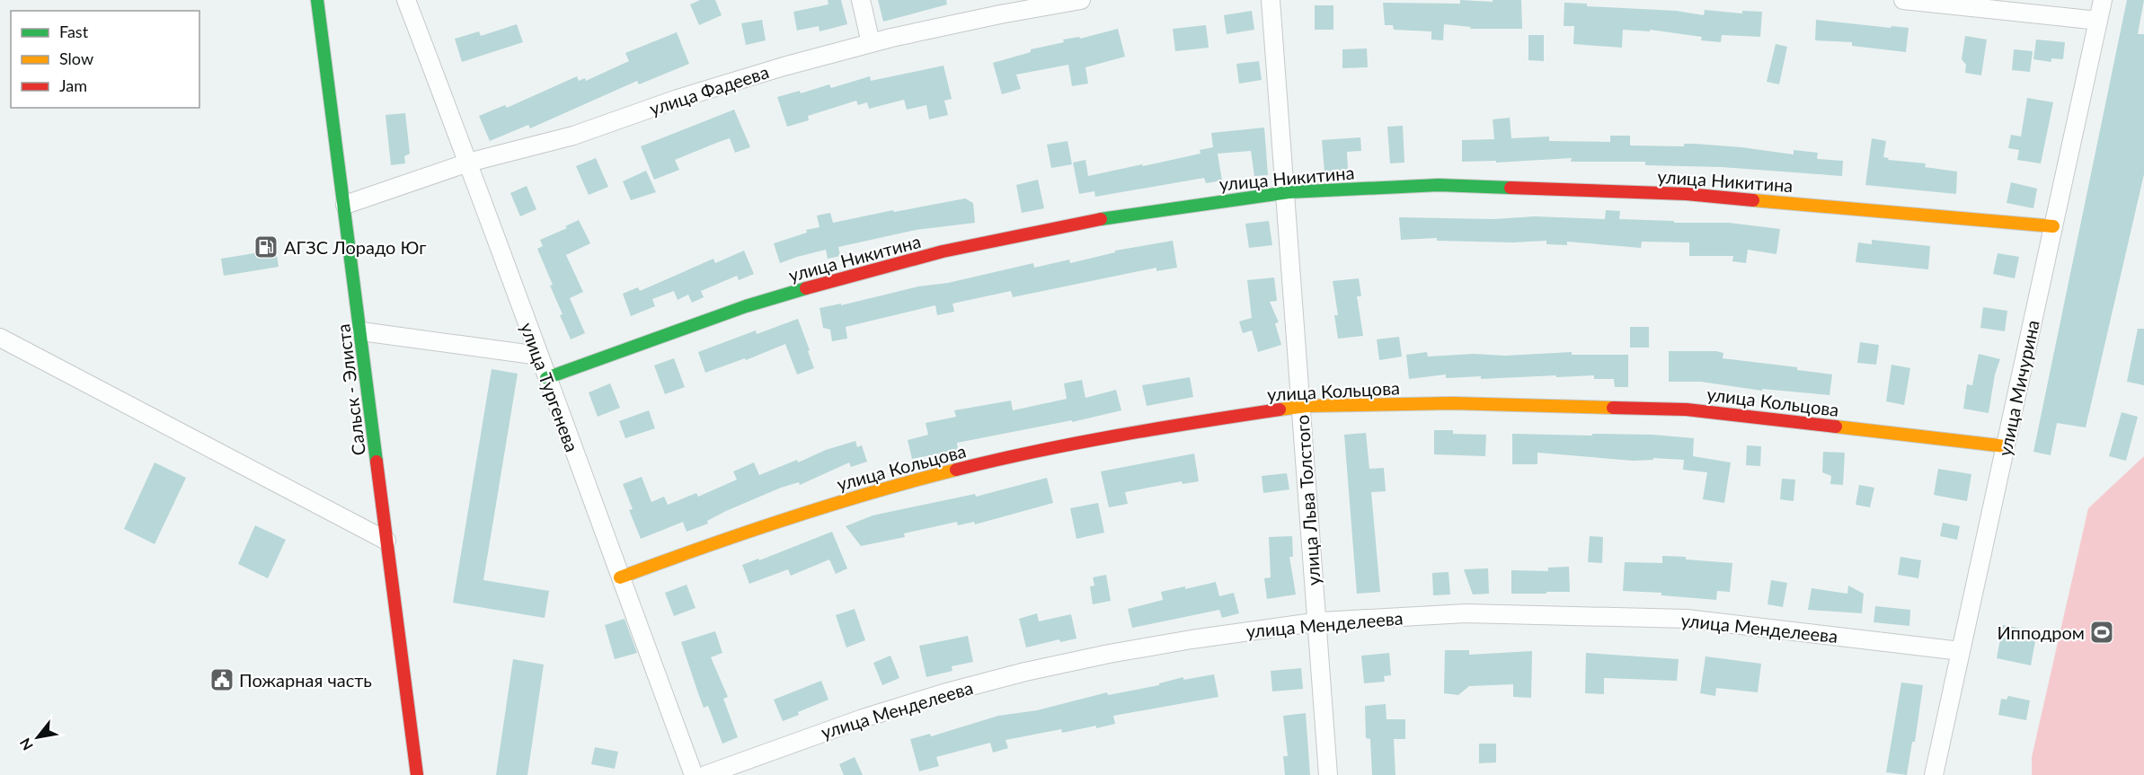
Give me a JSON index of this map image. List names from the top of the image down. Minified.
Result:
{"streets":{"street":["улица Фадеева","улица Никитина","улица Тургенева","улица Мичурина","Сальск - Элиста","улица Кольцова","улица Льва Толстого","улица Менделеева"]},"crossings":[["улица Фадеева","улица Тургенева"],["улица Фадеева","Сальск - Элиста"],["улица Никитина","улица Тургенева"],["улица Никитина","улица Мичурина"],["улица Никитина","улица Льва Толстого"],["улица Тургенева","улица Кольцова"],["улица Мичурина","улица Кольцова"],["улица Мичурина","улица Менделеева"],["улица Кольцова","улица Льва Толстого"],["улица Льва Толстого","улица Менделеева"]],"places":{"fuel station":["АГЗС Лорадо Юг"],"sports":["Ипподром"],"public building":["Пожарная часть"]},"legend":["Fast","Slow","Jam"],"north":"bottom left"}
